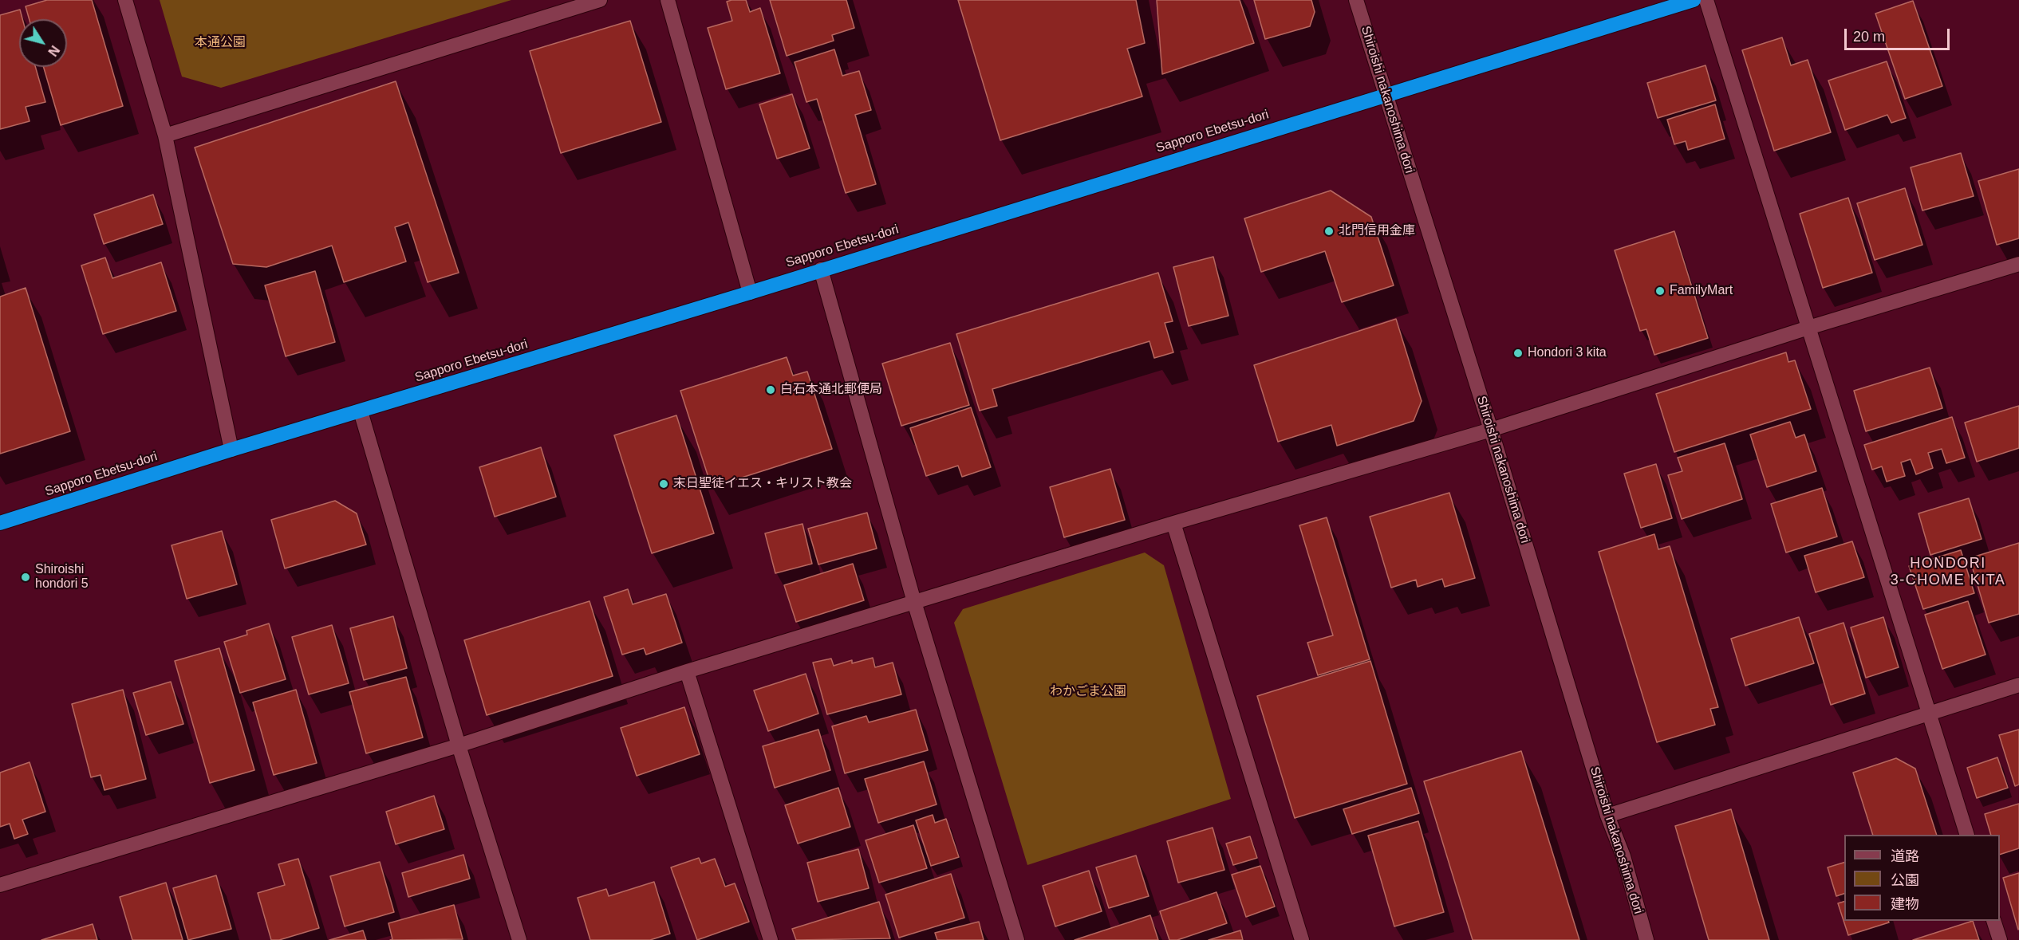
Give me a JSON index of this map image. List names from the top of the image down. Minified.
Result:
{"streets":{"highway":["Sapporo Ebetsu-dori"],"street":["Shiroishi nakanoshima dori"]},"crossings":[["Shiroishi nakanoshima dori","Sapporo Ebetsu-dori"]],"districts":["HONDORI 3-CHOME KITA"],"parks":["本通公園","わかごま公園"],"places":["北門信用金庫","FamilyMart","Hondori 3 kita","白石本通北郵便局","末日聖徒イエス・キリスト教会","Shiroishi hondori 5"],"legend":["道路","公園","建物"],"scale_bar":"20 m","north":"bottom right"}
